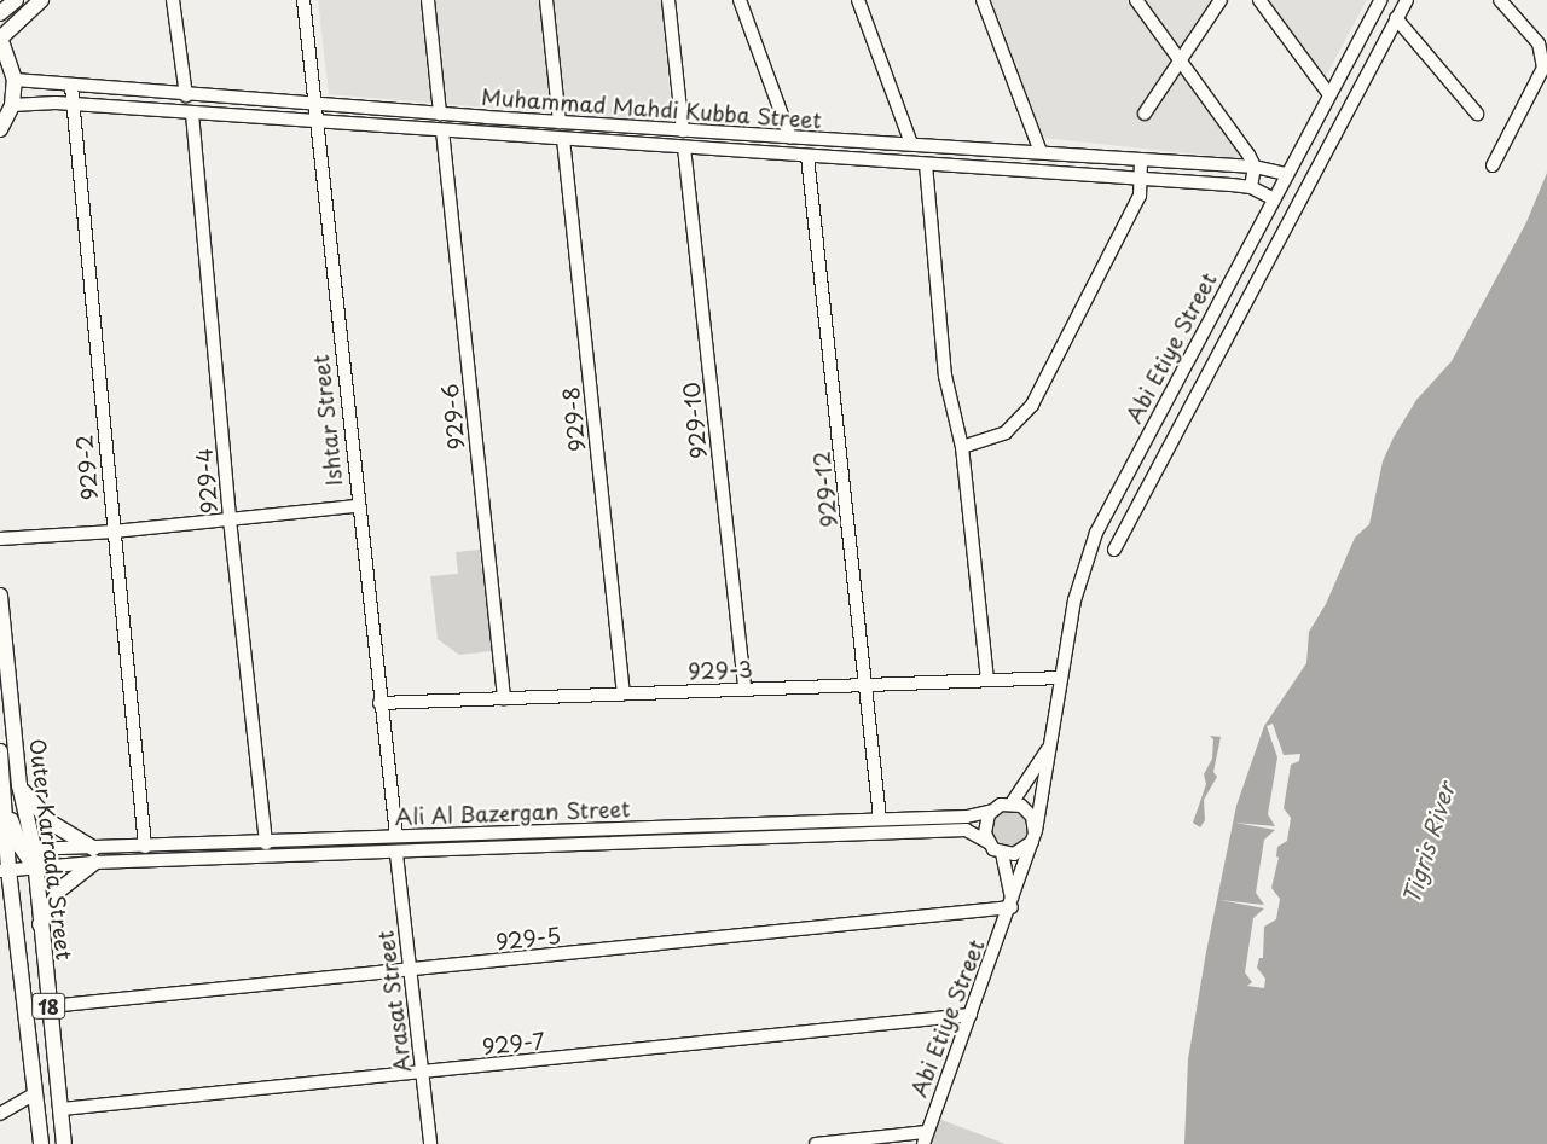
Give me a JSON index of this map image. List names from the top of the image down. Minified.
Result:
{"streets":{"main road":["Outer Karrada Street","18"],"street":["Muhammad Mahdi Kubba Street","Abi Etiye Street","929-6","929-8","Ishtar Street","929-10","929-2","929-4","929-12","929-3","Ali Al Bazergan Street","929-5","Arasat Street","929-7"]},"crossings":[["Muhammad Mahdi Kubba Street","Abi Etiye Street"],["Muhammad Mahdi Kubba Street","929-6"],["Muhammad Mahdi Kubba Street","929-8"],["Muhammad Mahdi Kubba Street","Ishtar Street"],["Muhammad Mahdi Kubba Street","929-10"],["Muhammad Mahdi Kubba Street","929-2"],["Muhammad Mahdi Kubba Street","929-4"],["Muhammad Mahdi Kubba Street","929-12"],["Abi Etiye Street","929-3"],["Abi Etiye Street","Ali Al Bazergan Street"],["Abi Etiye Street","929-5"],["Abi Etiye Street","929-7"],["929-6","929-3"],["929-8","929-3"],["Ishtar Street","929-3"],["Ishtar Street","Ali Al Bazergan Street"],["929-10","929-3"],["929-2","Ali Al Bazergan Street"],["929-4","Ali Al Bazergan Street"],["929-12","929-3"],["929-12","Ali Al Bazergan Street"],["Ali Al Bazergan Street","Outer Karrada Street"],["Ali Al Bazergan Street","Arasat Street"],["Outer Karrada Street","929-5"],["Outer Karrada Street","929-7"],["929-5","Arasat Street"],["Arasat Street","929-7"]],"water":["Tigris River"]}
